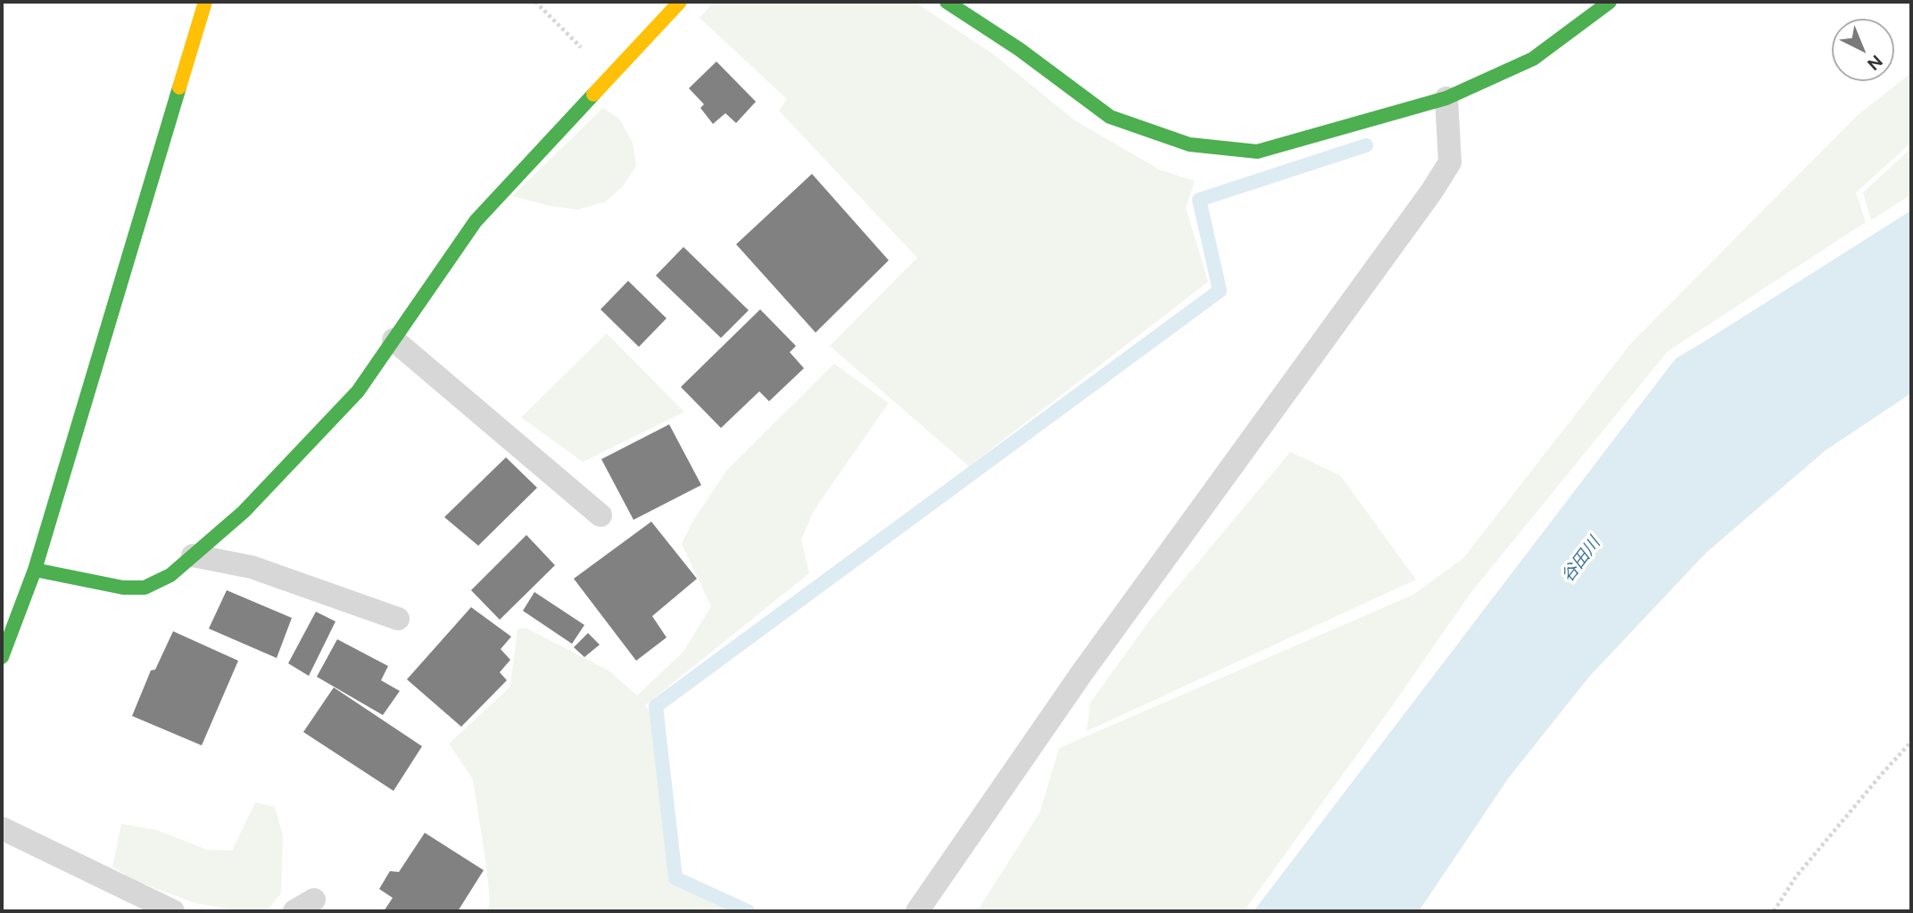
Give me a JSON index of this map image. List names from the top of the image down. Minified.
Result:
{"water":["谷田川"],"north":"bottom right"}
